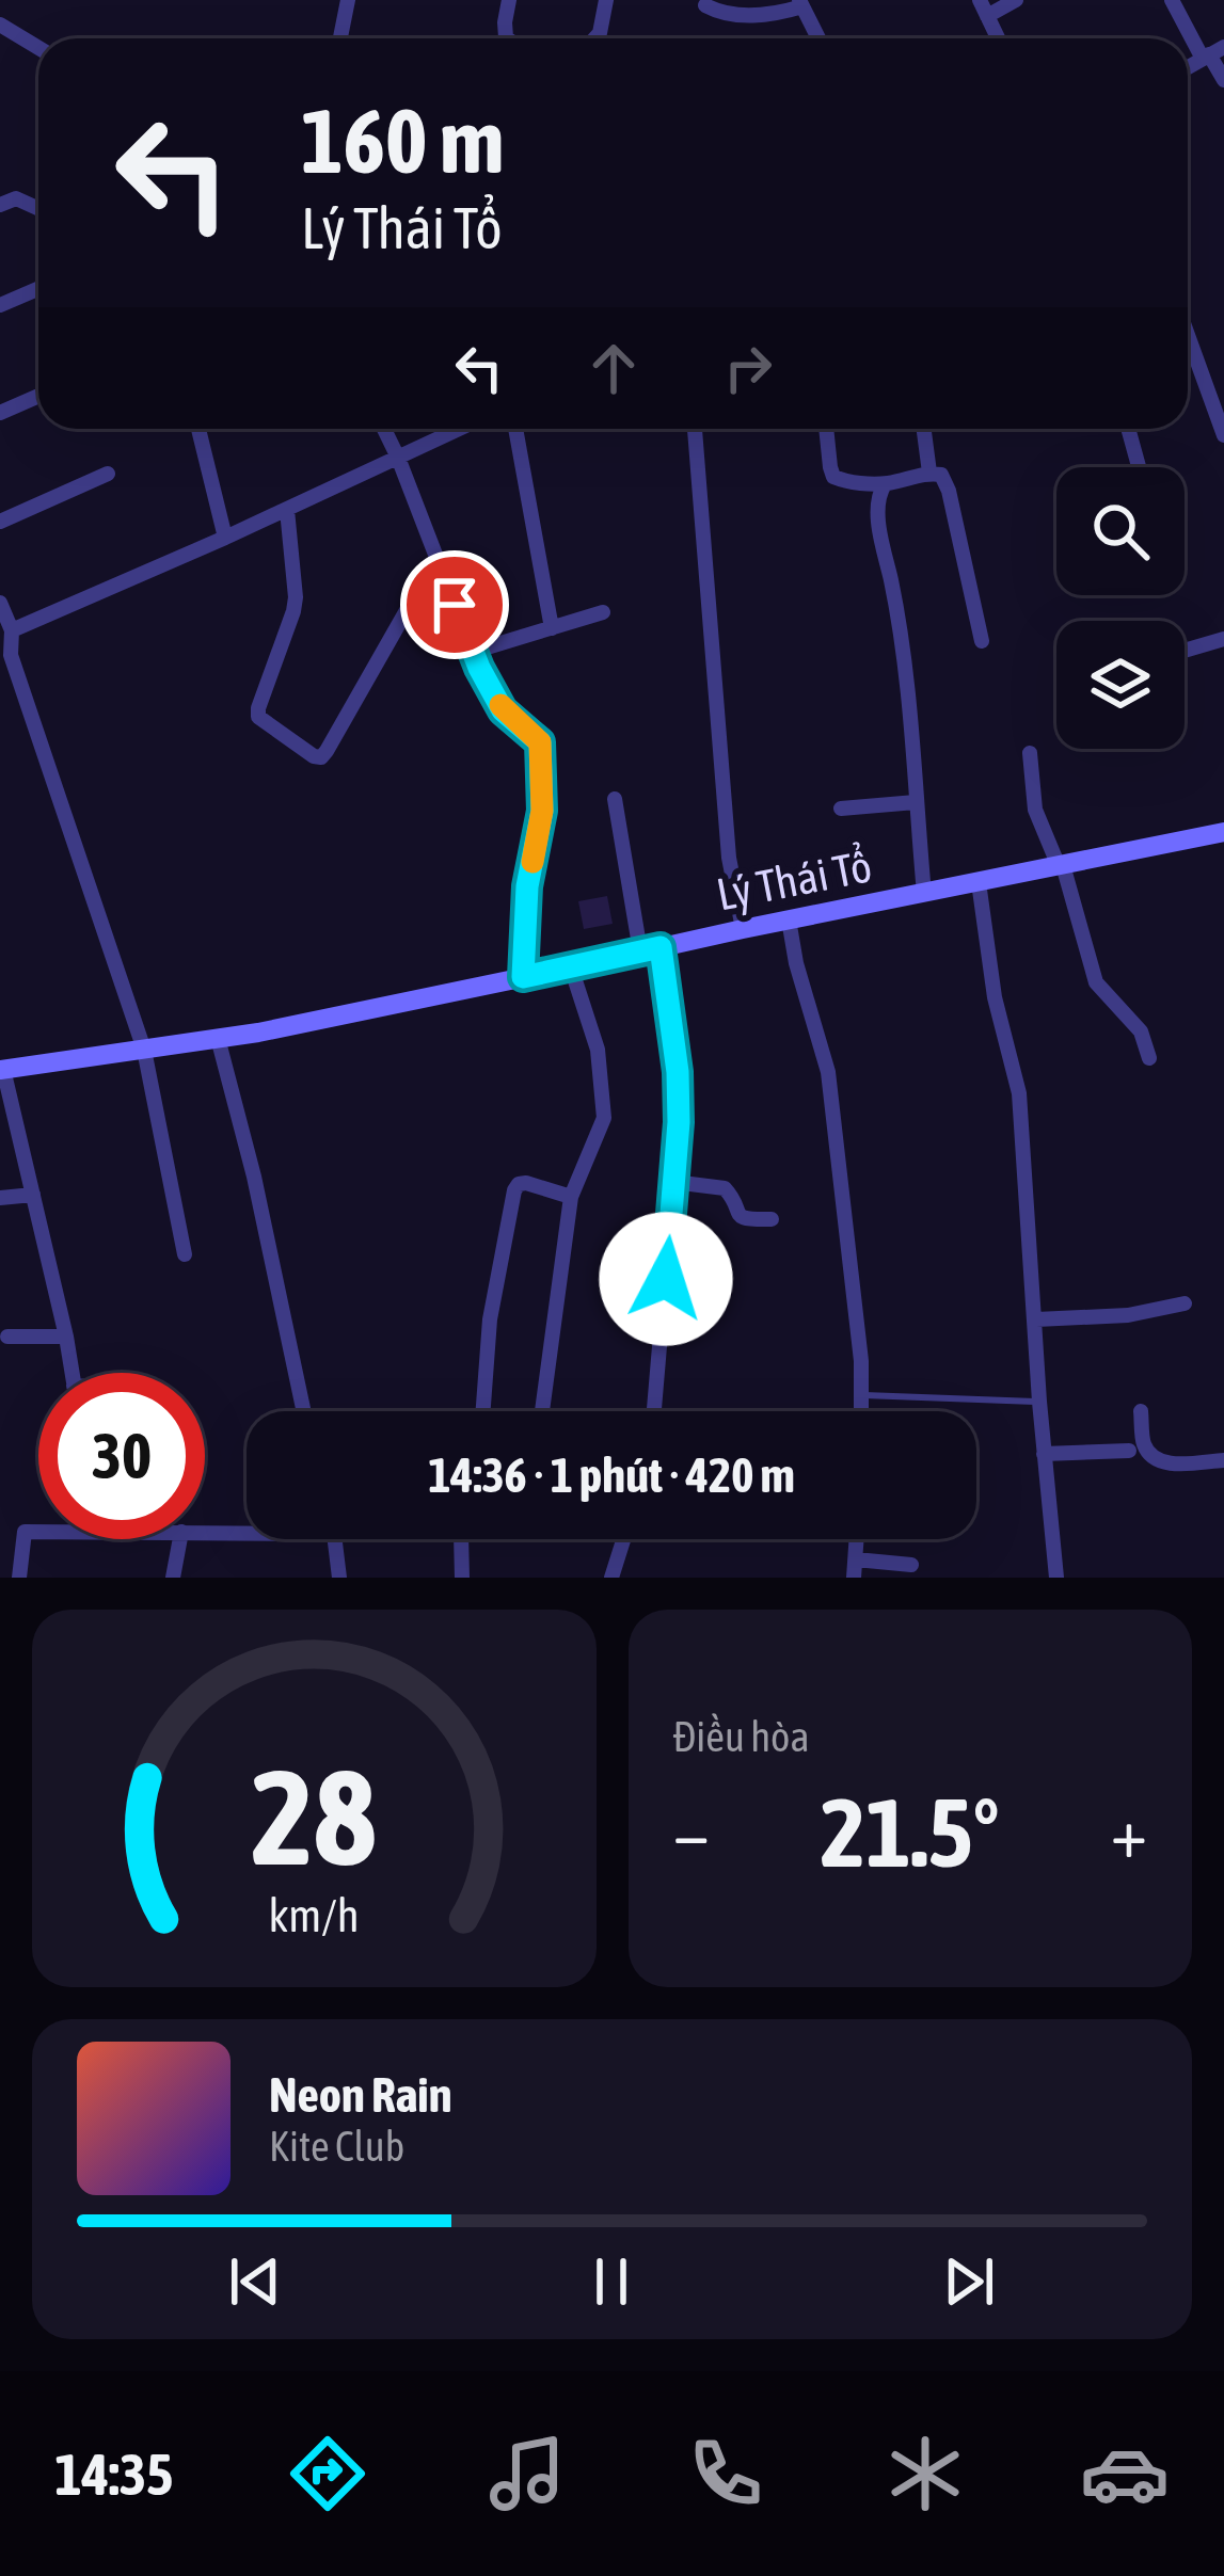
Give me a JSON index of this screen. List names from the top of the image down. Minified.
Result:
{"streets":{"main road":["Lý Thái Tổ"]},"page":{"turn":["160 m","Lý Thái Tổ"],"limit":"30","trip":"14:36 · 1 phút · 420 m","tile":"Điều hòa","heat":["−","21.5°","+"],"song":["Neon Rain","Kite Club"],"tabs":"14:35","gauge":["28","km/h"]}}
